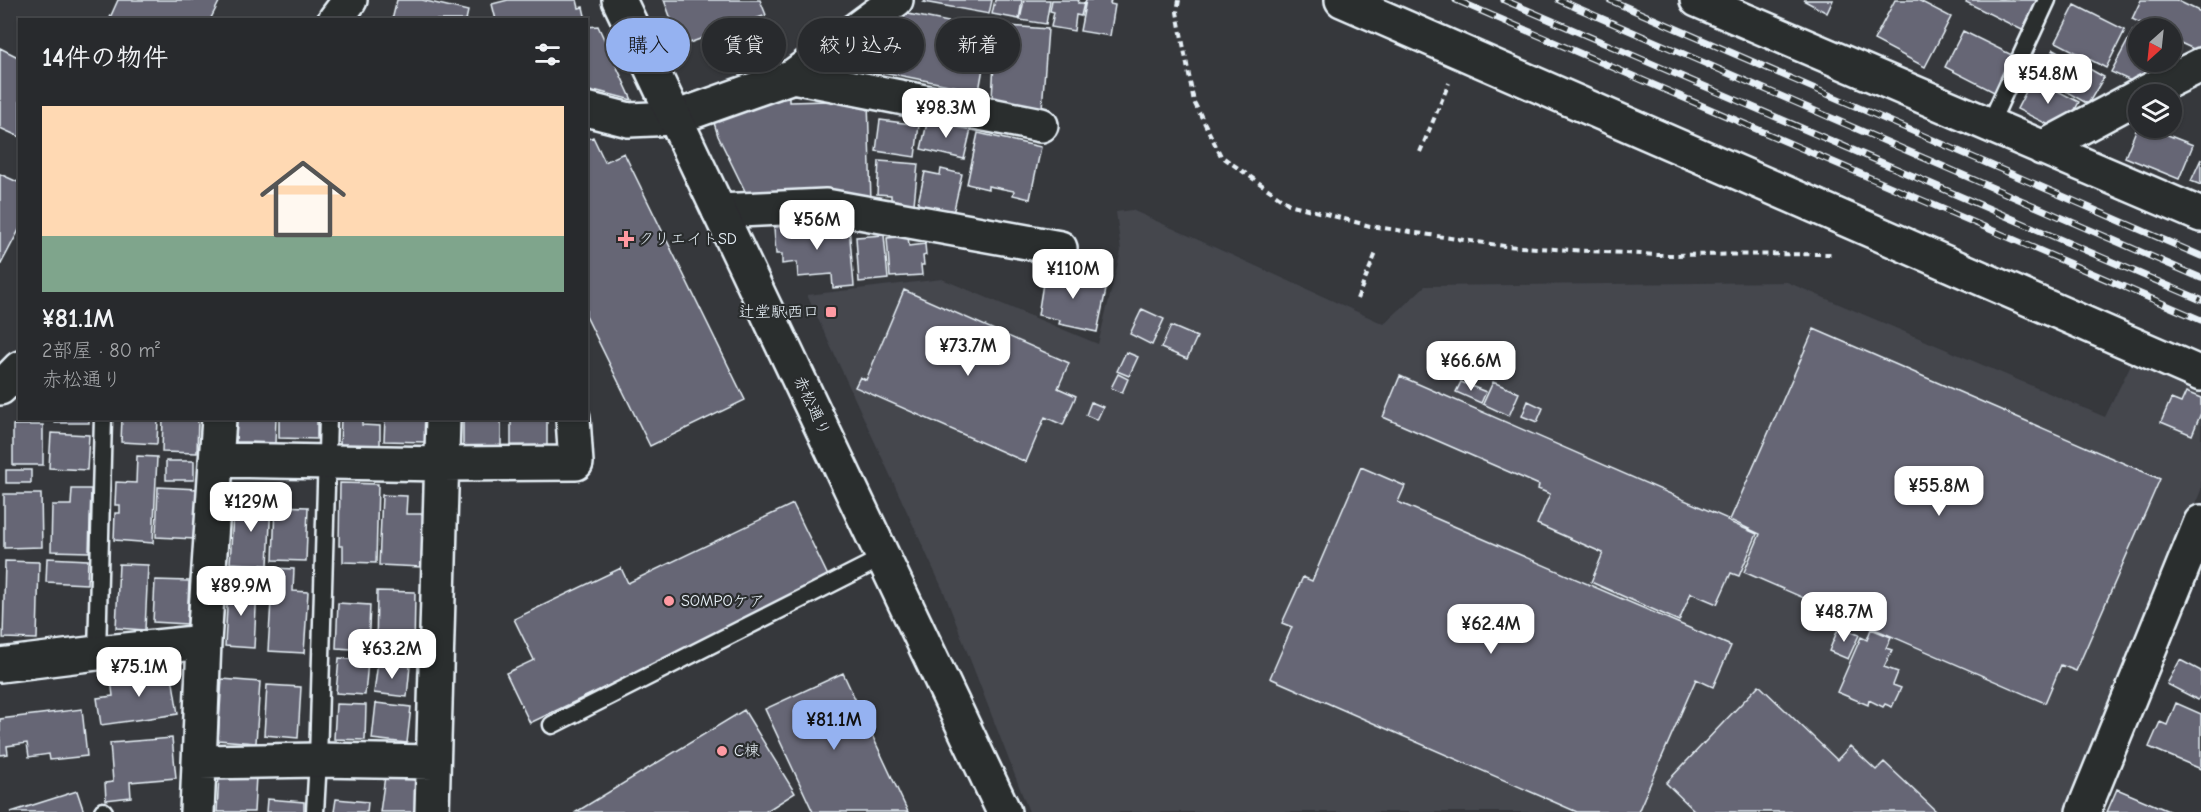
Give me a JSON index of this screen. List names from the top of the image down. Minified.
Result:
{"streets":{"street":["赤松通り"]},"places":{"health":["クリエイトSD"],"transit":["辻堂駅西口"],"other":["SOMPOケア","C棟"]},"north":"bottom left","page":{"chip":["購入","賃貸","絞り込み","新着"],"heading":"14件の物件","price":["¥54.8M","¥98.3M","¥56M","¥110M","¥73.7M","¥66.6M","¥55.8M","¥129M","¥89.9M","¥48.7M","¥62.4M","¥63.2M","¥75.1M","¥81.1M"],"list":[{"name":"¥81.1M","note":"2部屋 · 80 m² · 赤松通り"}]}}
